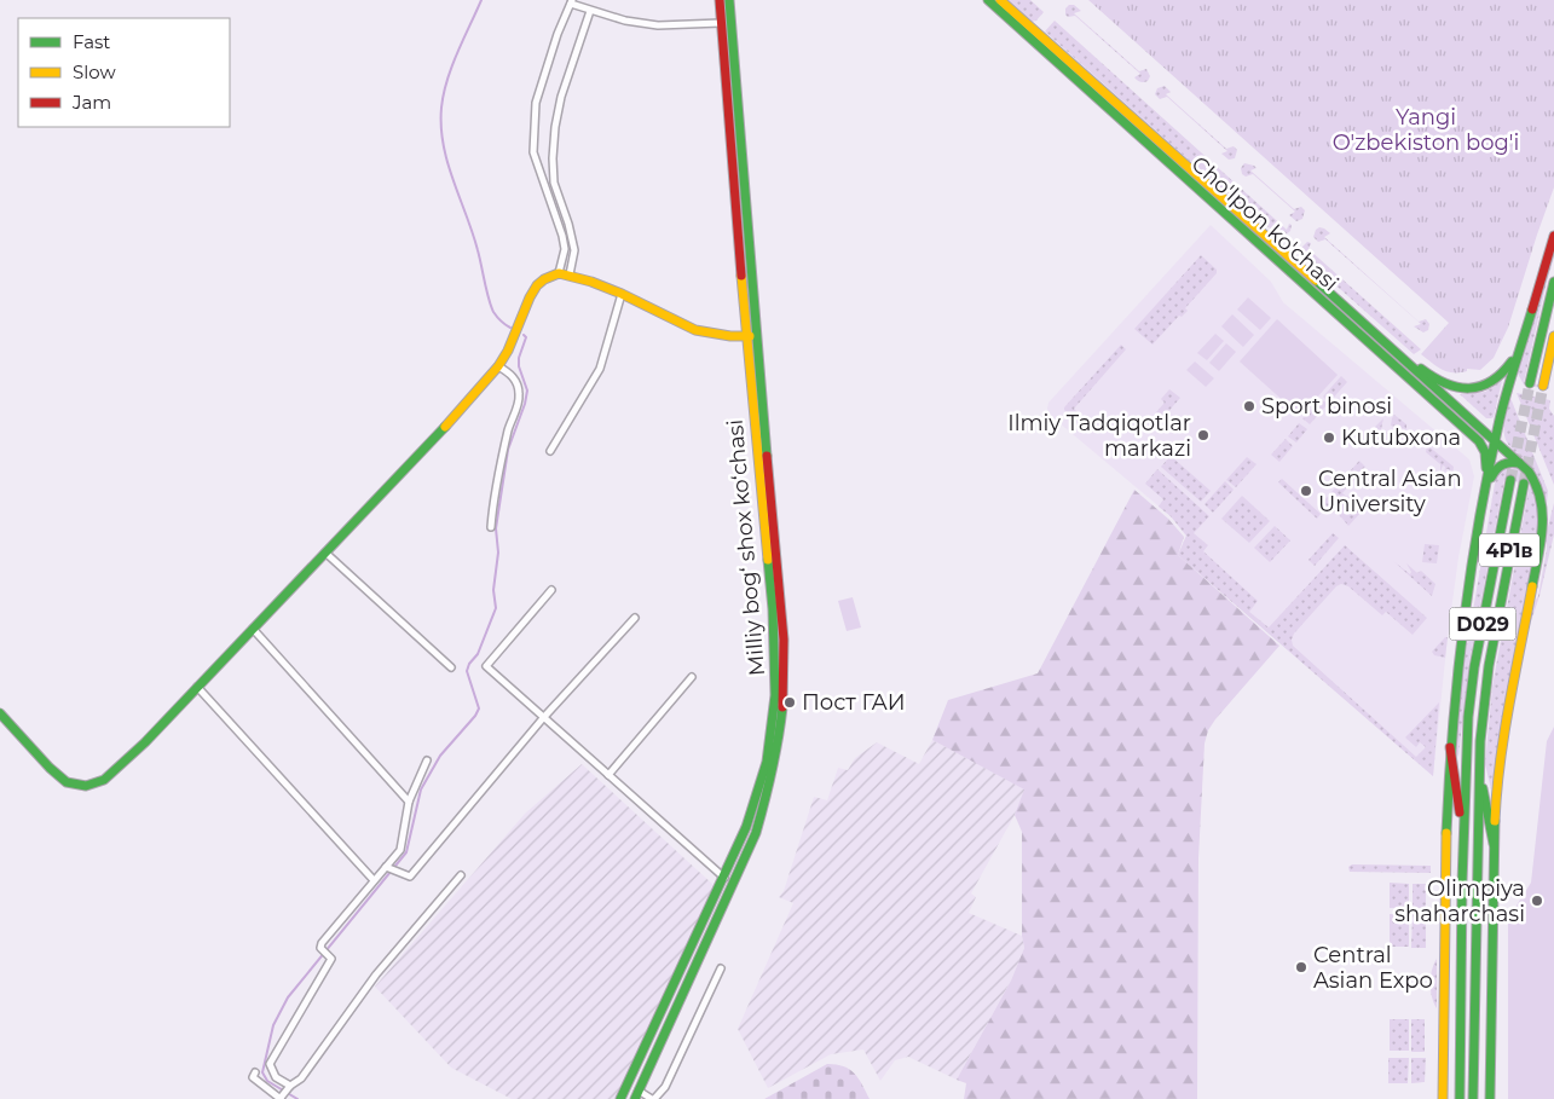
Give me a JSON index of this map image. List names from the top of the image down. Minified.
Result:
{"streets":{"main road":["Cho'lpon ko'chasi","Milliy bog‘ shox ko‘chasi","4Р1в","D029"]},"crossings":[["4Р1в","D029"]],"parks":["Yangi O'zbekiston bog'i"],"places":["Sport binosi","Ilmiy Tadqiqotlar markazi","Kutubxona","Central Asian University","Пост ГАИ","Olimpiya shaharchasi","Central Asian Expo"],"legend":["Fast","Slow","Jam"]}
